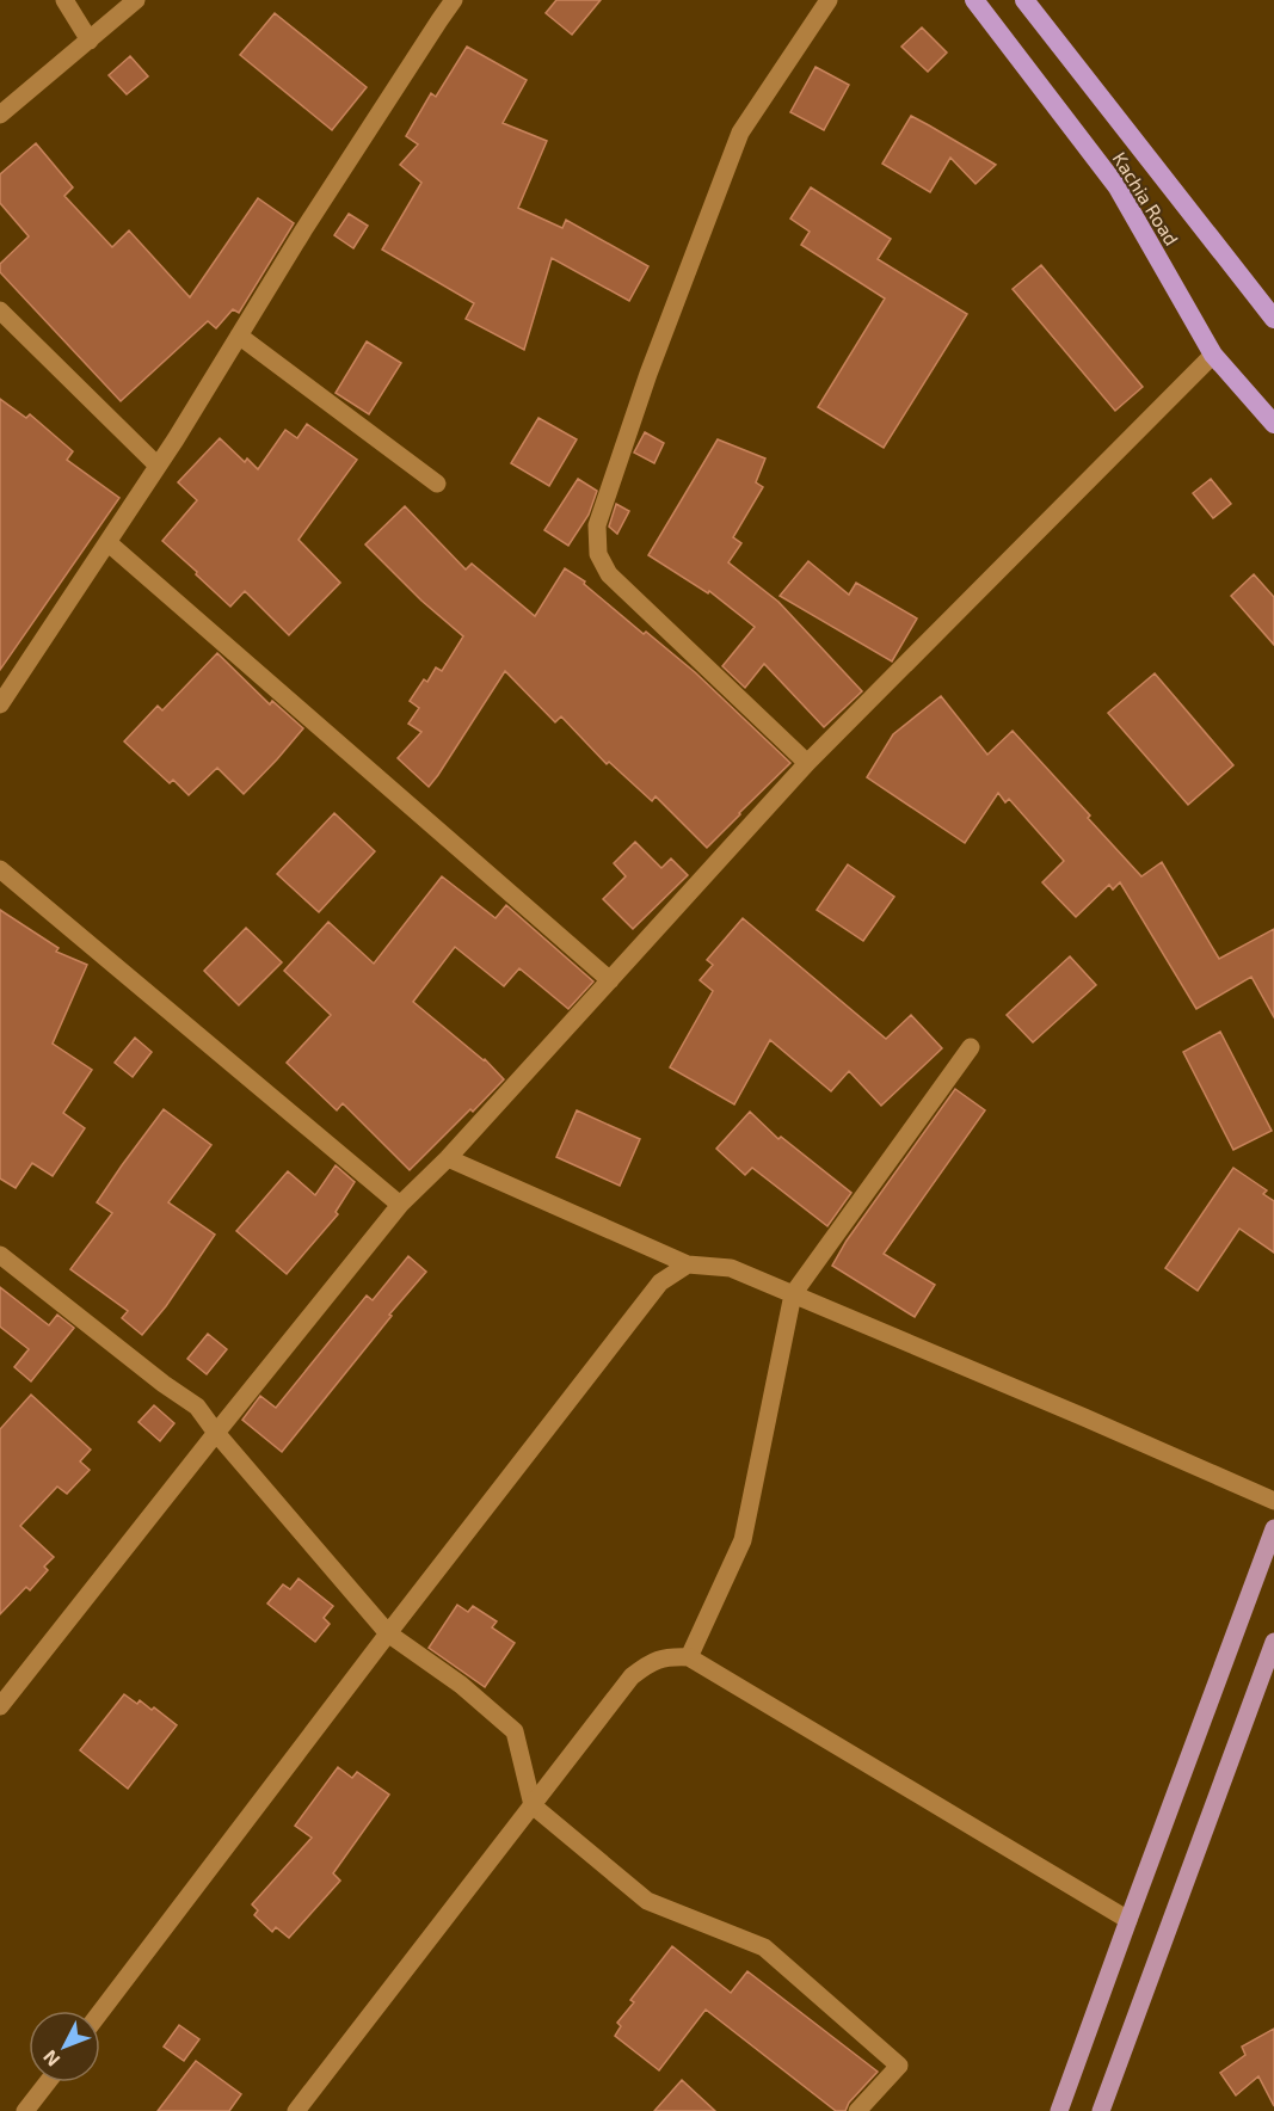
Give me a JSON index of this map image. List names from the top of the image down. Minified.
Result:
{"streets":{"highway":["Kachia Road"]},"north":"bottom left"}
